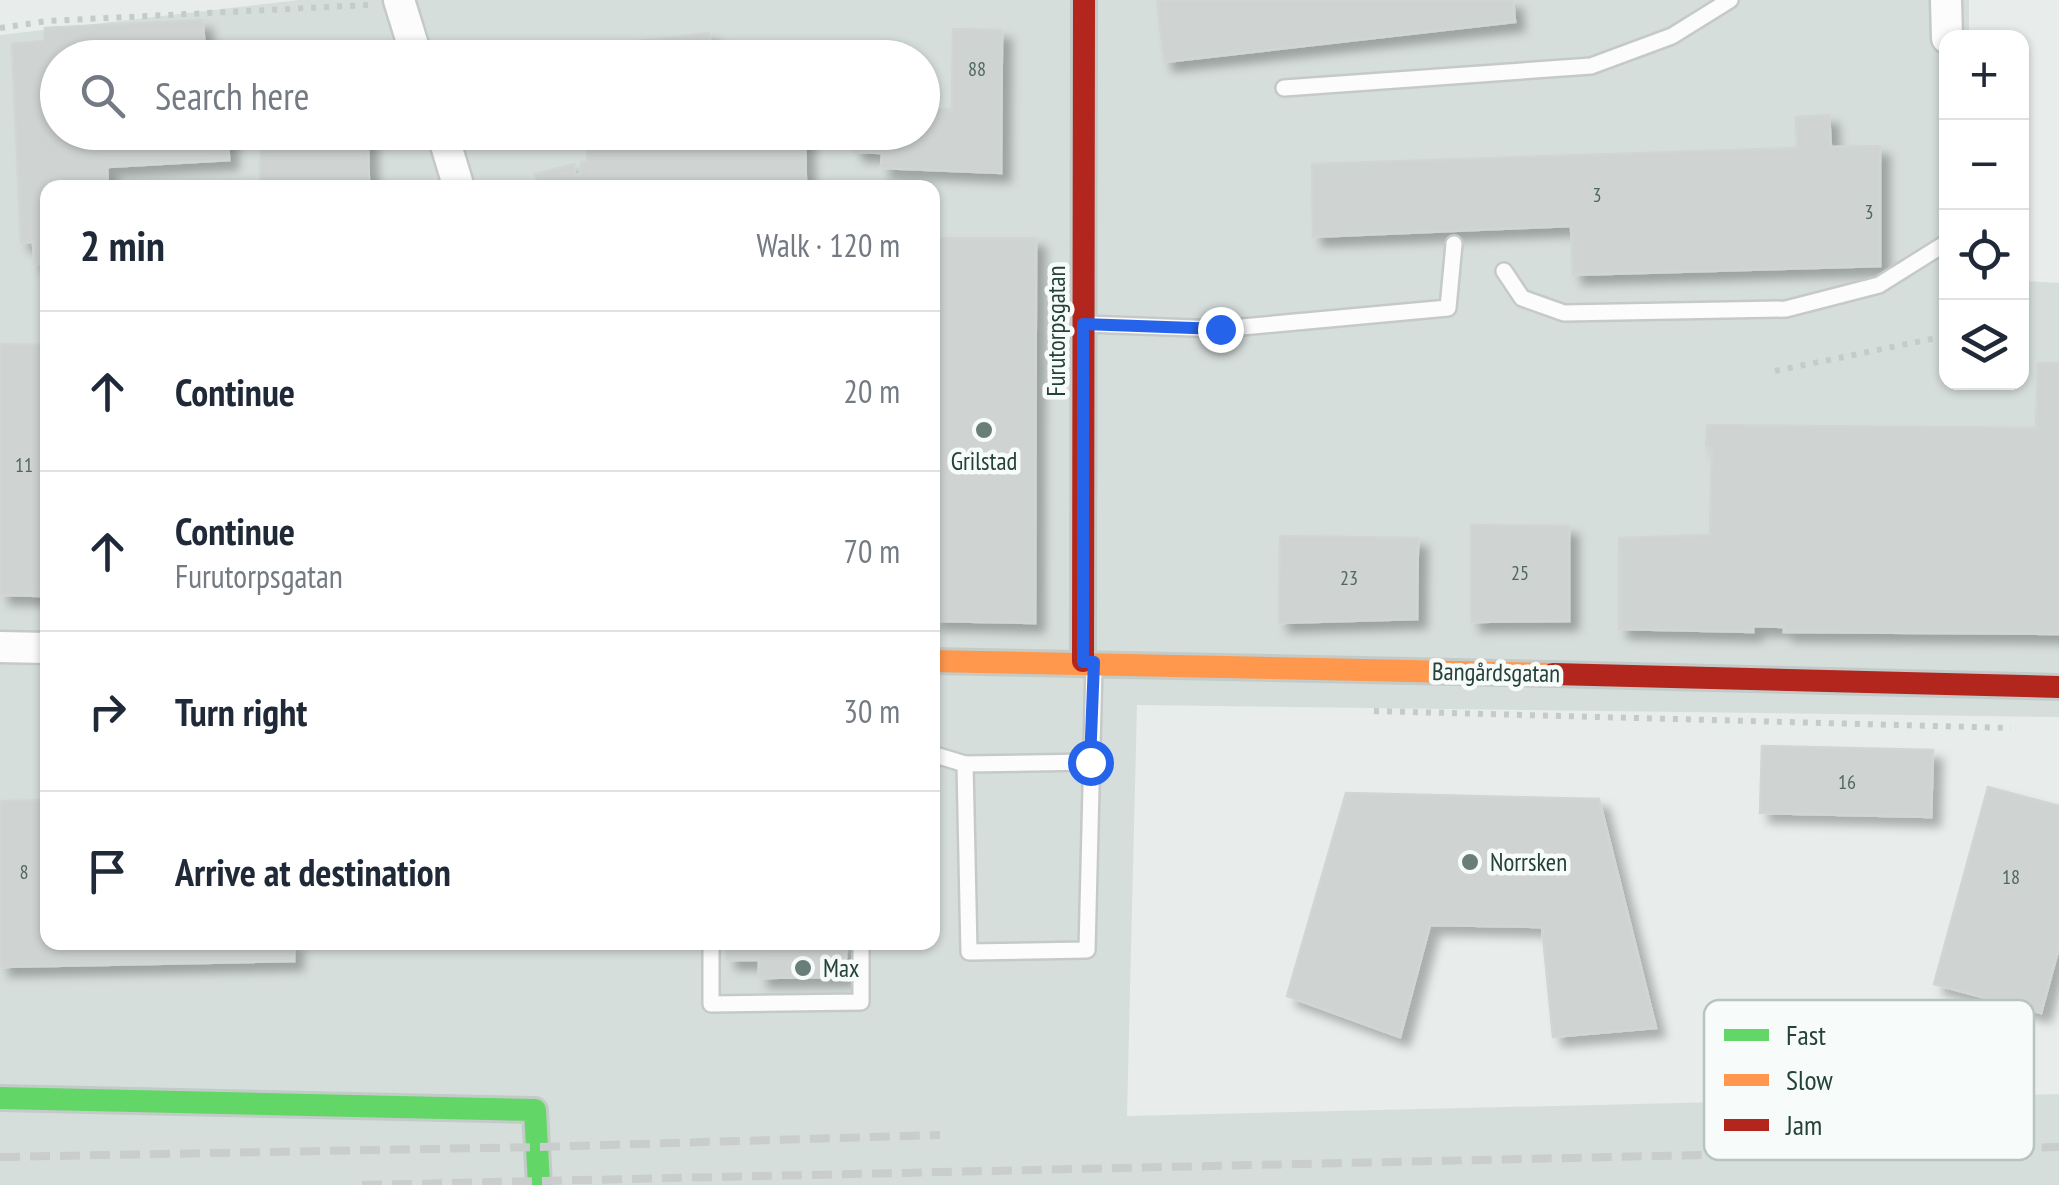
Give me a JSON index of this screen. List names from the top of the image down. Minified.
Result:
{"streets":{"street":["Furutorpsgatan","Bangårdsgatan"]},"crossings":[["Furutorpsgatan","Bangårdsgatan"]],"places":["Grilstad","Norrsken","Max"],"house_numbers":["88","3","3","11","25","23","16","8","18"],"legend":["Fast","Slow","Jam"],"page":{"map_buttons":["+","−"],"search":"Search here","heading":["2 min","Walk · 120 m"],"list":[["Continue","20 m"],["Continue","Furutorpsgatan","70 m"],["Turn right","30 m"],"Arrive at destination"]}}
